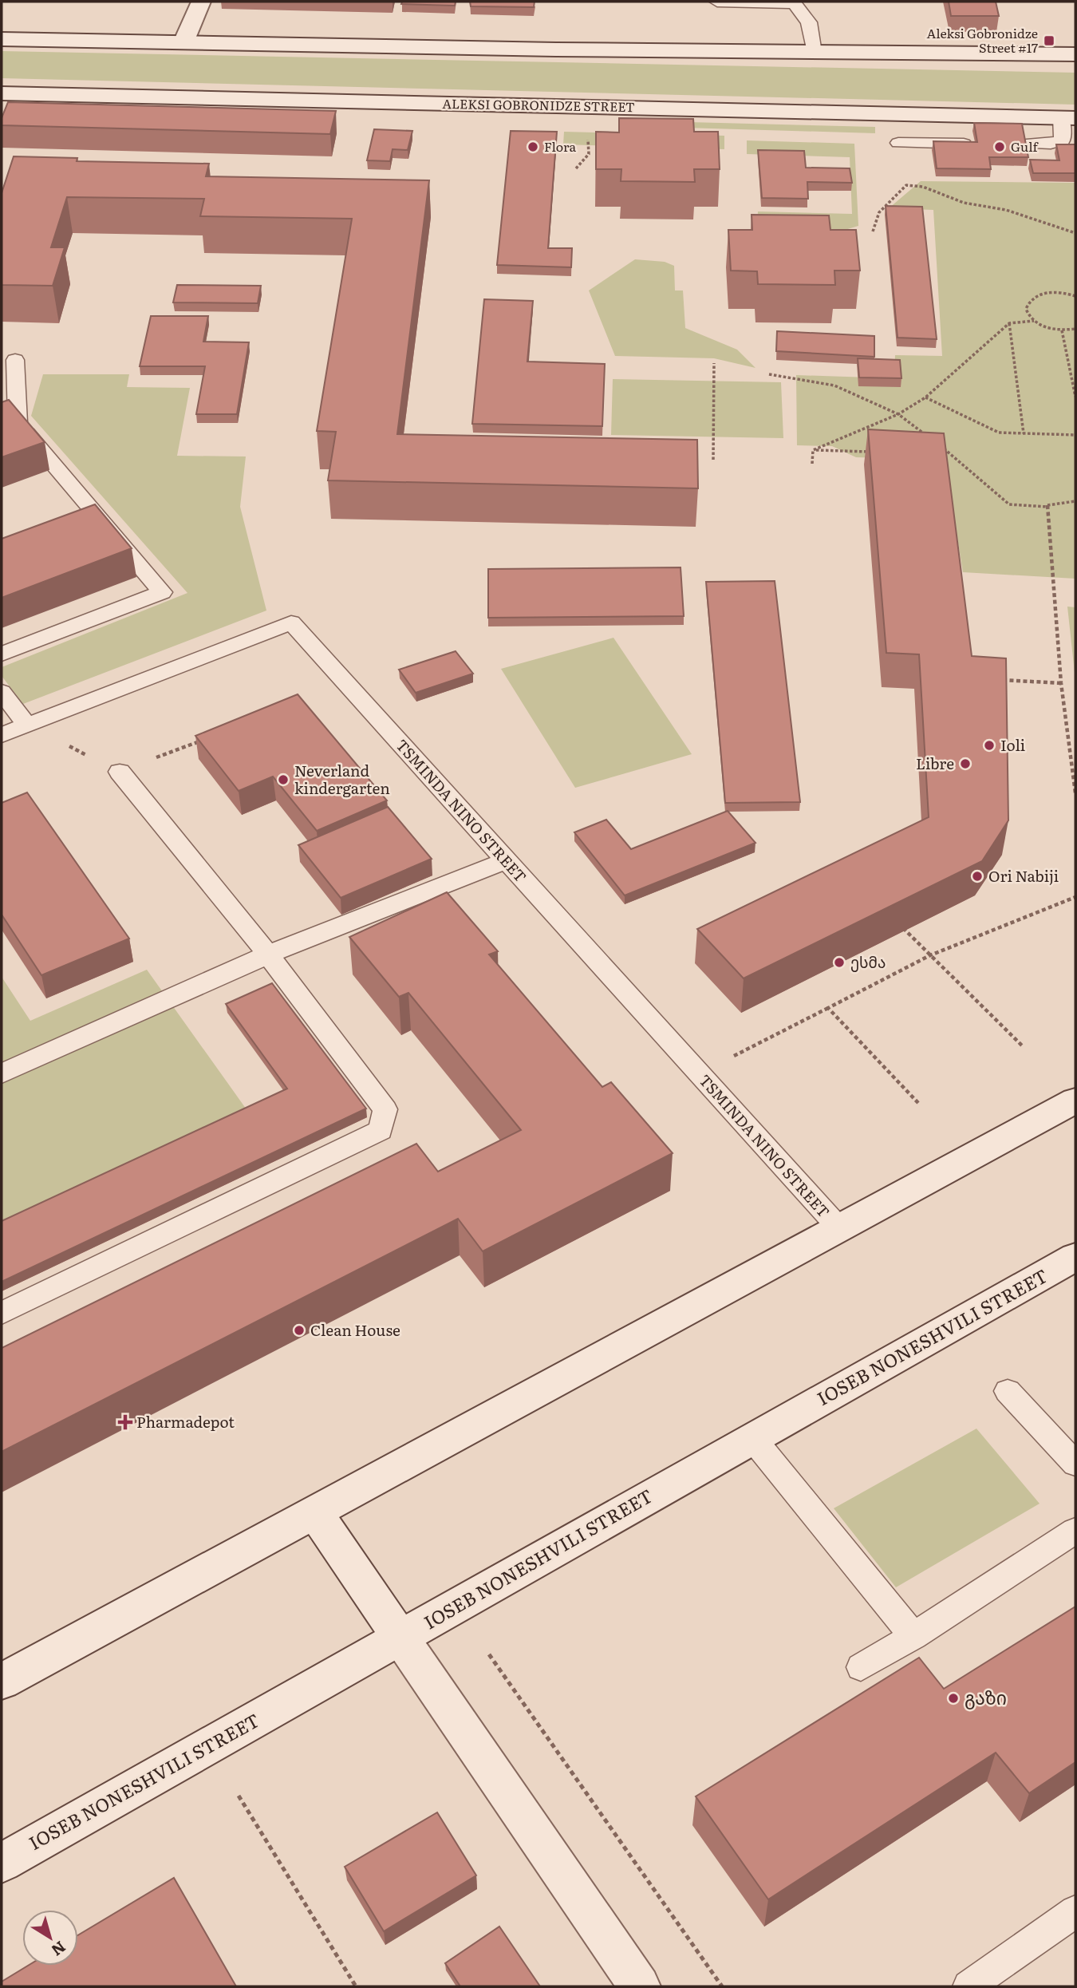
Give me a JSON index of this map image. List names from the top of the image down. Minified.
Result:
{"streets":{"main road":["ALEKSI GOBRONIDZE STREET","IOSEB NONESHVILI STREET"],"lane":["TSMINDA NINO STREET"]},"places":{"transit":["Aleksi Gobronidze Street #17"],"other":["Flora","Gulf","Ioli","Libre","Neverland kindergarten","Ori Nabiji","ესმა","Clean House","გაზი"],"health":["Pharmadepot"]},"north":"bottom right"}
